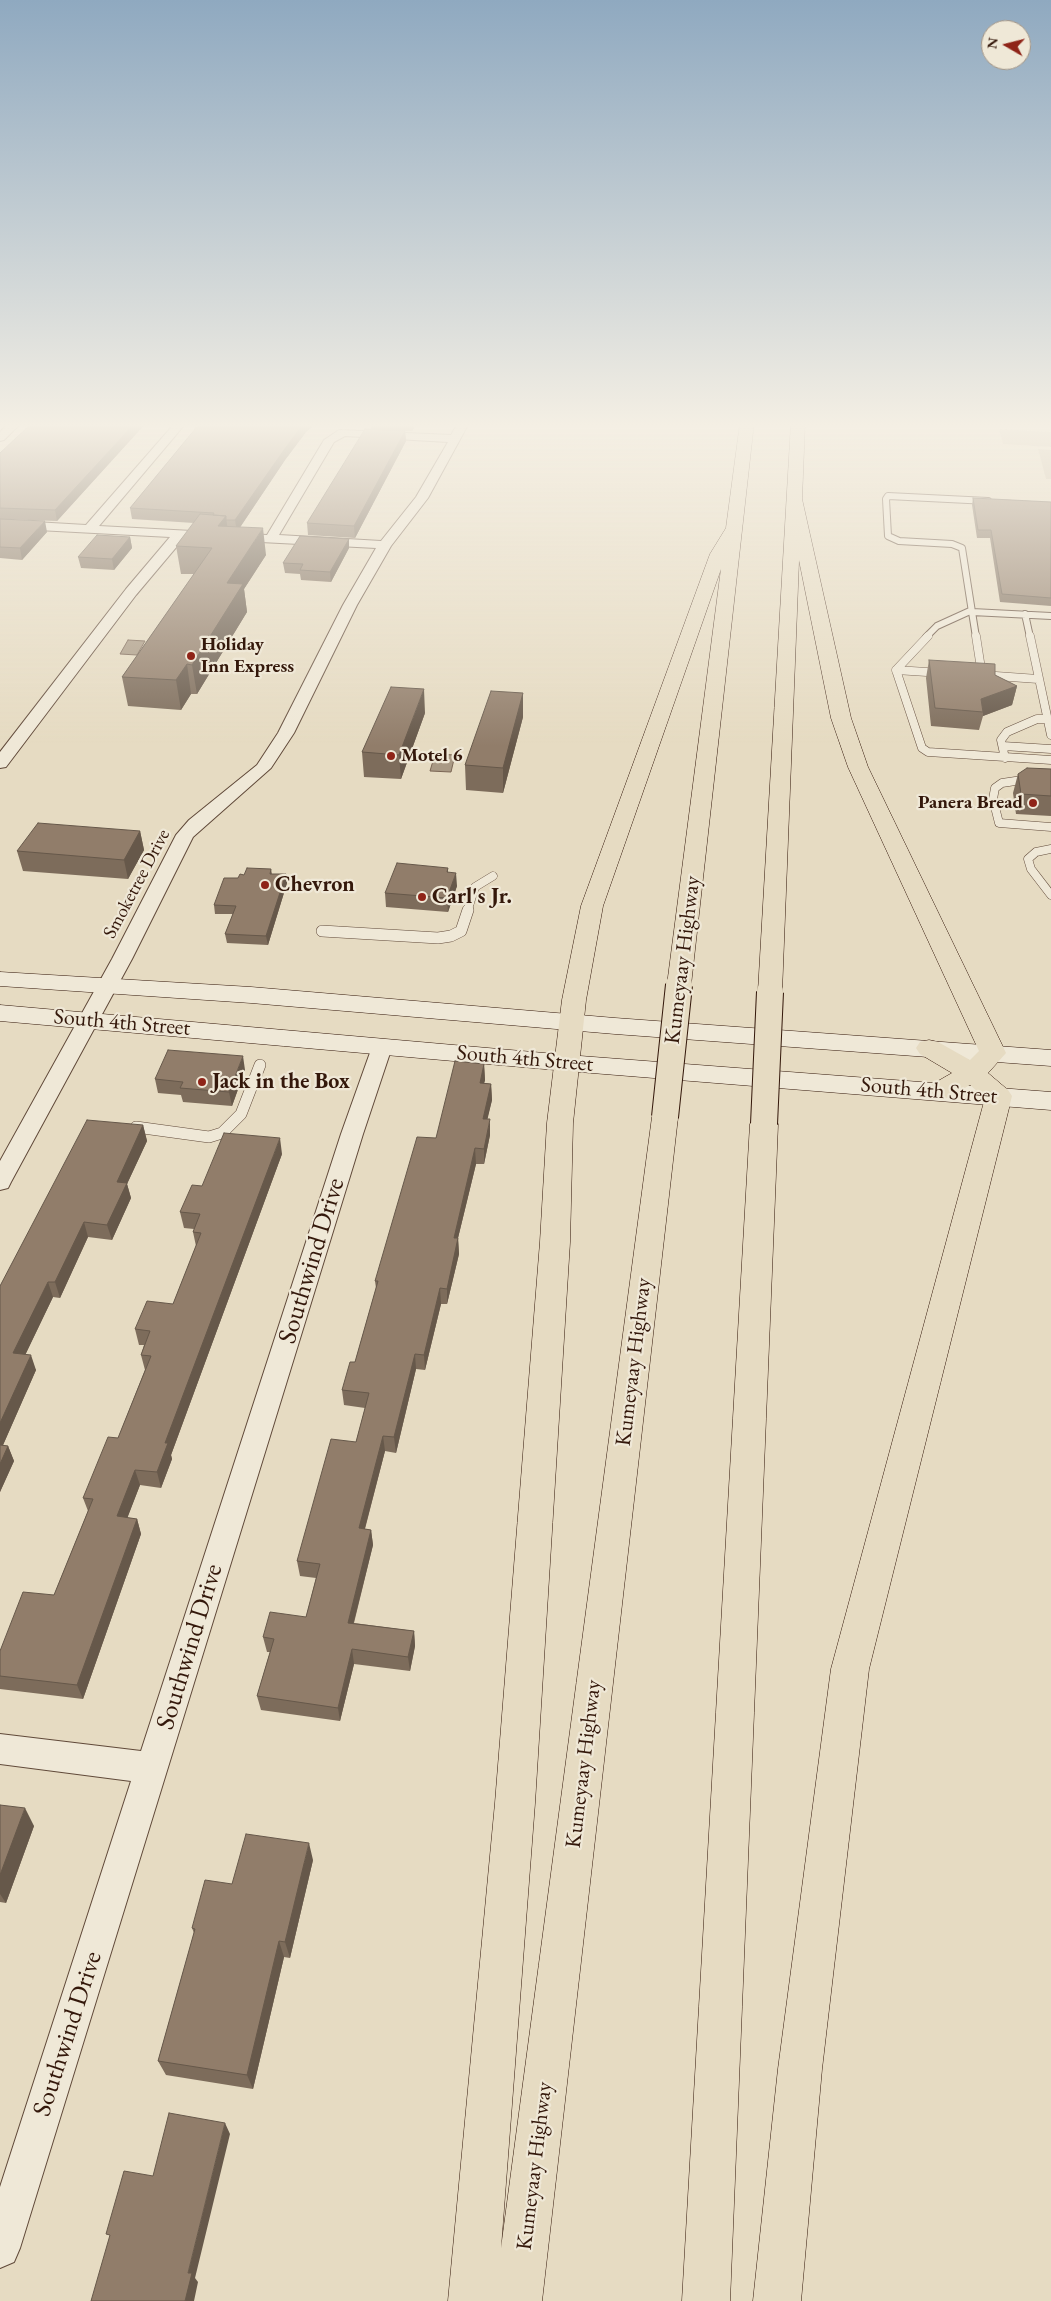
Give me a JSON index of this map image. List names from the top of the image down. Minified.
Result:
{"streets":{"highway":["Kumeyaay Highway"],"main road":["South 4th Street"],"street":["Smoketree Drive","Southwind Drive"]},"crossings":[["Smoketree Drive","South 4th Street"],["South 4th Street","Southwind Drive"]],"places":["Holiday Inn Express","Motel 6","Panera Bread","Chevron","Carl's Jr.","Jack in the Box"],"north":"left"}
